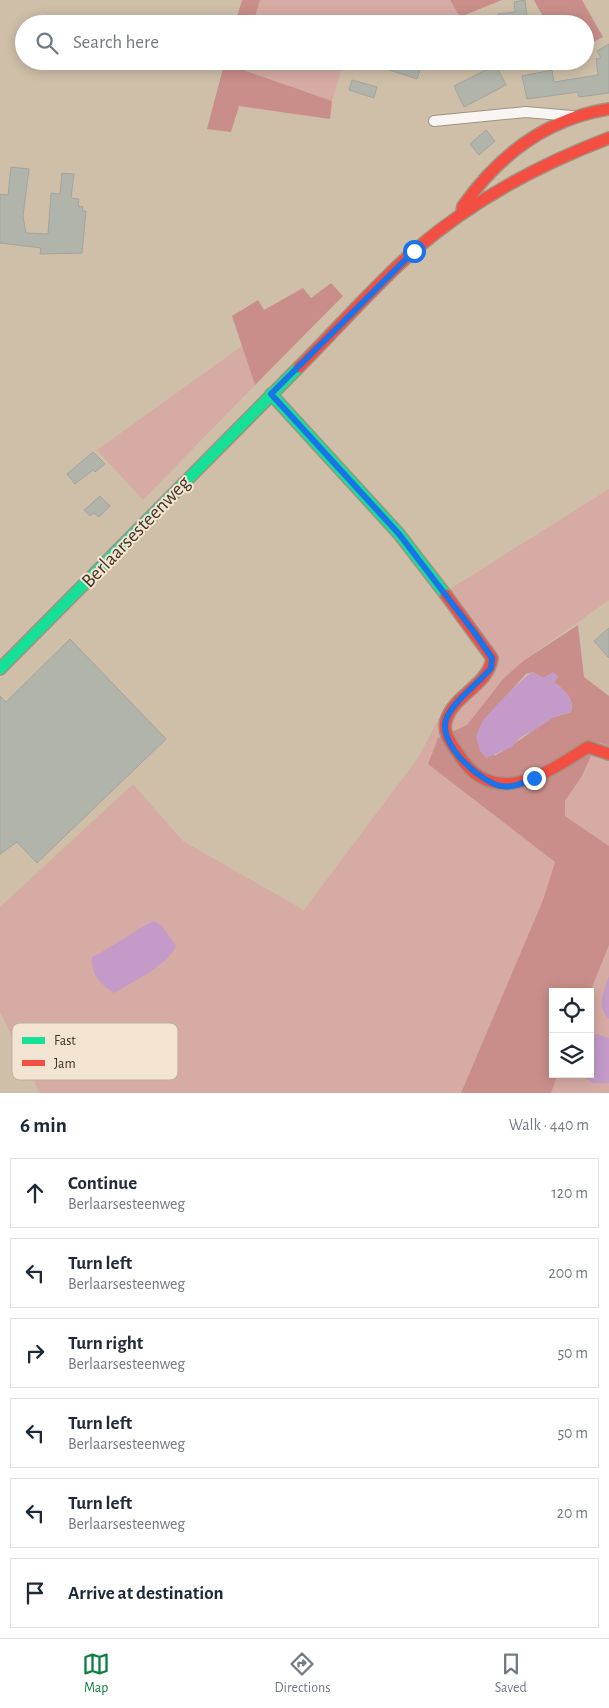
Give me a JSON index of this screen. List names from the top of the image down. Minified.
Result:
{"streets":{"street":["Berlaarsesteenweg"]},"legend":["Fast","Jam"],"page":{"search":"Search here","heading":["6 min","Walk · 440 m"],"list":[["Continue","Berlaarsesteenweg","120 m"],["Turn left","Berlaarsesteenweg","200 m"],["Turn right","Berlaarsesteenweg","50 m"],["Turn left","Berlaarsesteenweg","50 m"],["Turn left","Berlaarsesteenweg","20 m"],"Arrive at destination"],"nav":["Map","Directions","Saved"]}}
